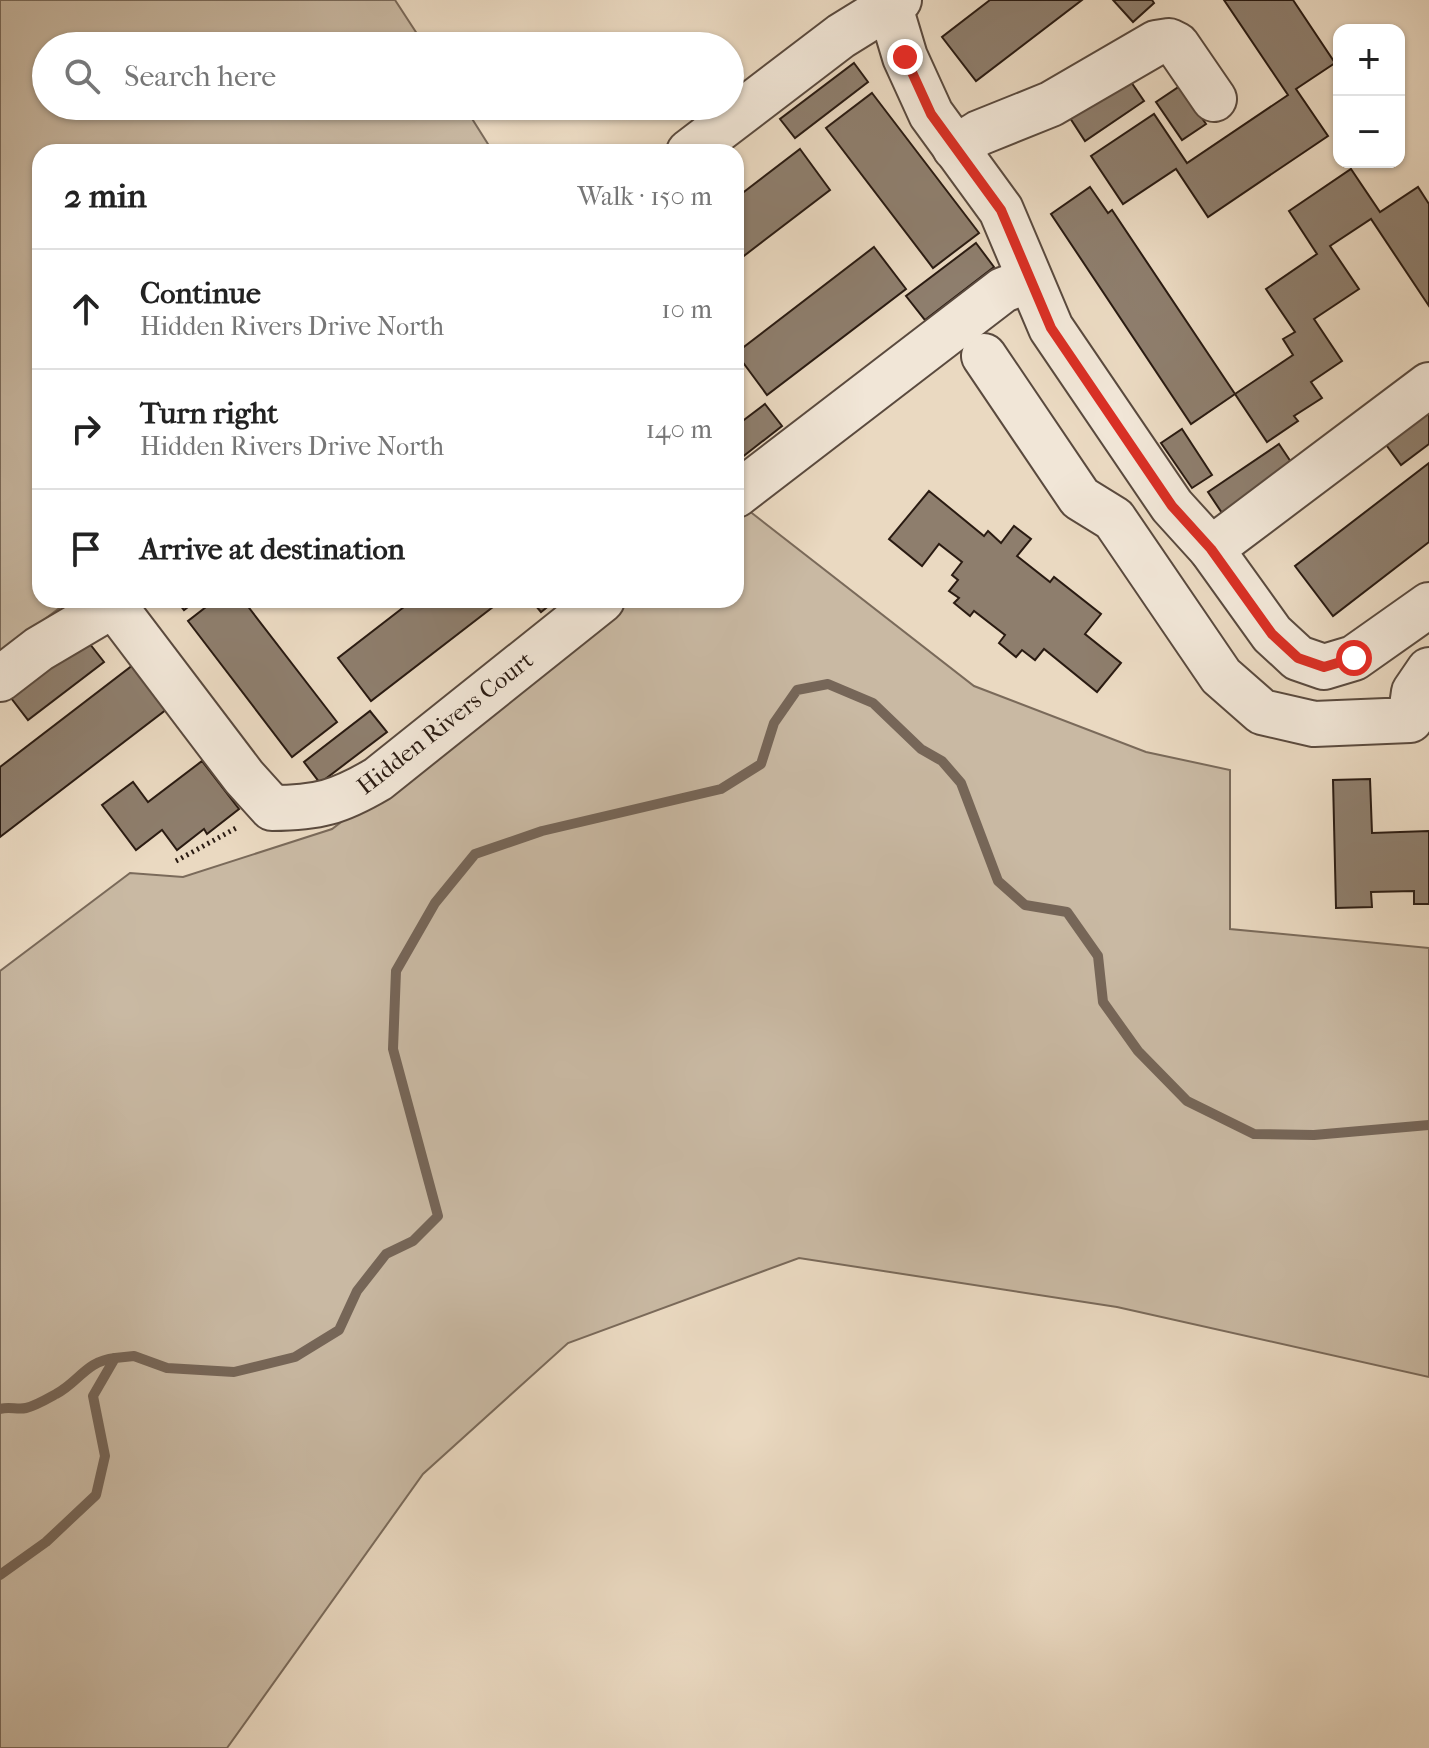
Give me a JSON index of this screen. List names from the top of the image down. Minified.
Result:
{"streets":{"lane":["Hidden Rivers Court"]},"page":{"map_buttons":["+","−"],"search":"Search here","heading":["2 min","Walk · 150 m"],"list":[["Continue","Hidden Rivers Drive North","10 m"],["Turn right","Hidden Rivers Drive North","140 m"],"Arrive at destination"]}}
